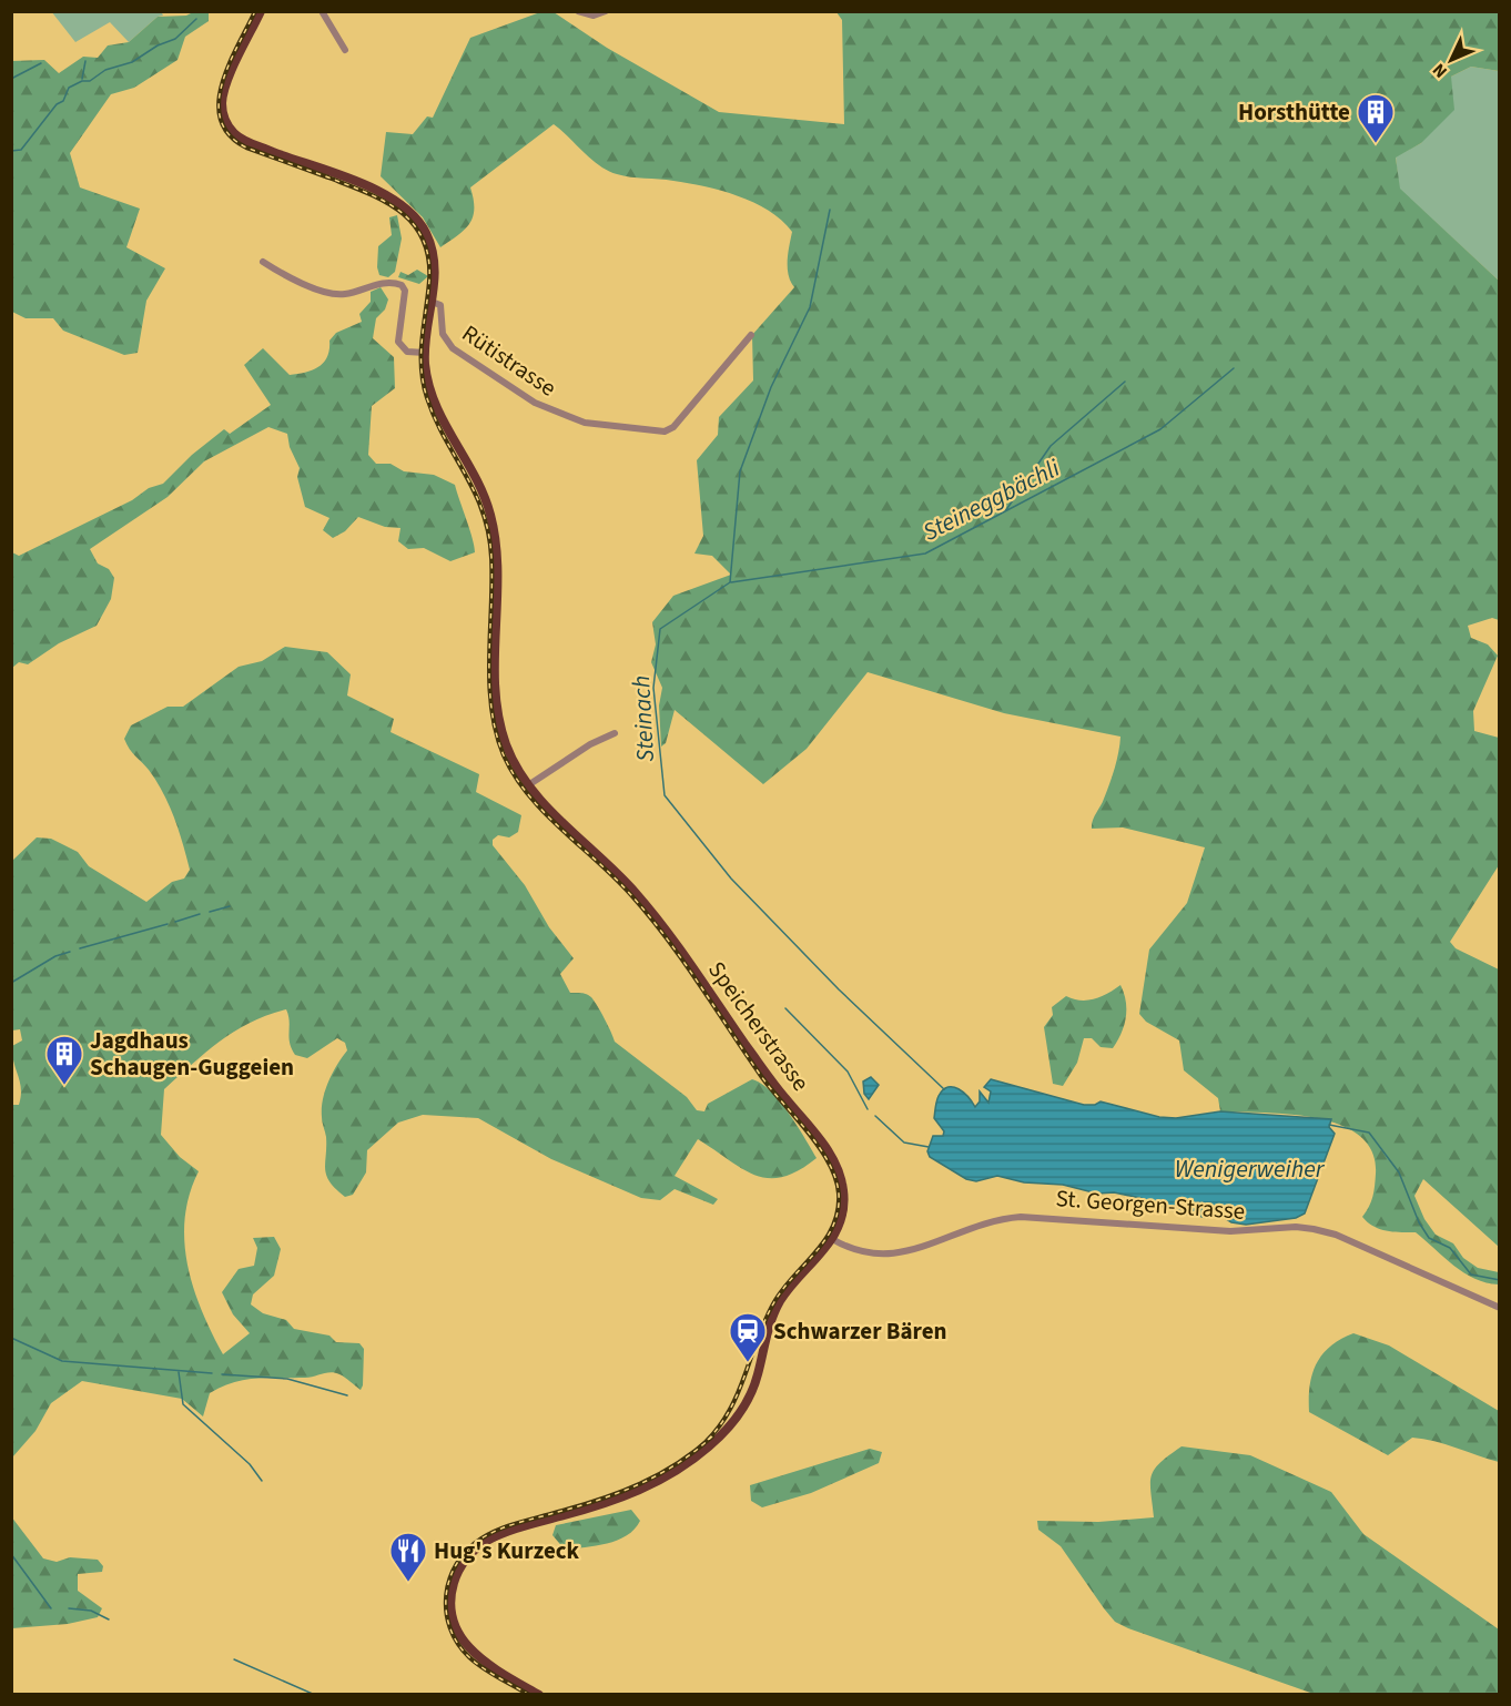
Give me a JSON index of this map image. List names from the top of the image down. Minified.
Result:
{"streets":{"main road":["Speicherstrasse"],"street":["Rütistrasse","St. Georgen-Strasse"]},"crossings":[["Rütistrasse","Speicherstrasse"],["Speicherstrasse","St. Georgen-Strasse"]],"water":["Steineggbächli","Steinach","Wenigerweiher"],"places":{"building":["Horsthütte","Jagdhaus Schaugen-Guggeien"],"station":["Schwarzer Bären"],"restaurant":["Hug's Kurzeck"]},"north":"bottom left"}
